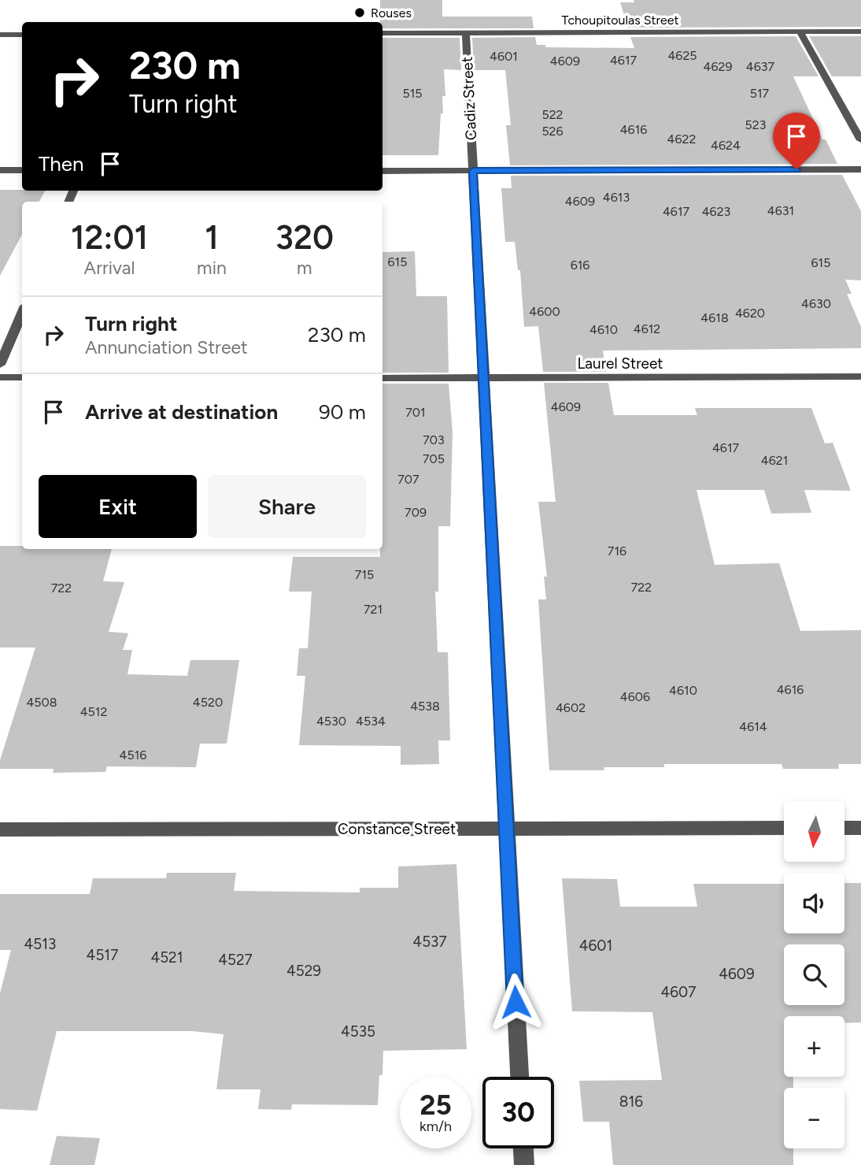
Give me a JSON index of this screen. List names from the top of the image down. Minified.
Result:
{"streets":{"street":["Tchoupitoulas Street","Cadiz Street","Laurel Street","Constance Street"]},"crossings":[["Tchoupitoulas Street","Cadiz Street"],["Cadiz Street","Laurel Street"],["Cadiz Street","Constance Street"]],"places":["Rouses"],"house_numbers":["4625","4601","4617","4609","4629","4637","515","517","522","523","4616","526","4622","4624","4613","4609","4631","4617","4623","615","615","616","4630","4600","4620","4618","4612","4610","4609","701","703","4617","705","4621","707","709","716","715","722","722","721","4616","4610","4606","4508","4520","4538","4602","4512","4530","4534","4614","4516","4537","4513","4601","4517","4521","4527","4529","4609","4607","4535","816"],"north":"bottom","page":{"turn":["230 m","Turn right"],"then":"Then","eta":["12:01","Arrival","1","min","320","m"],"list":[{"name":"Turn right","note":"Annunciation Street","value":"230 m"},{"name":"Arrive at destination","value":"90 m"}],"buttons":["Exit","Share"],"map_buttons":["+","−"],"speed":"25 km/h","limit":"30"}}
